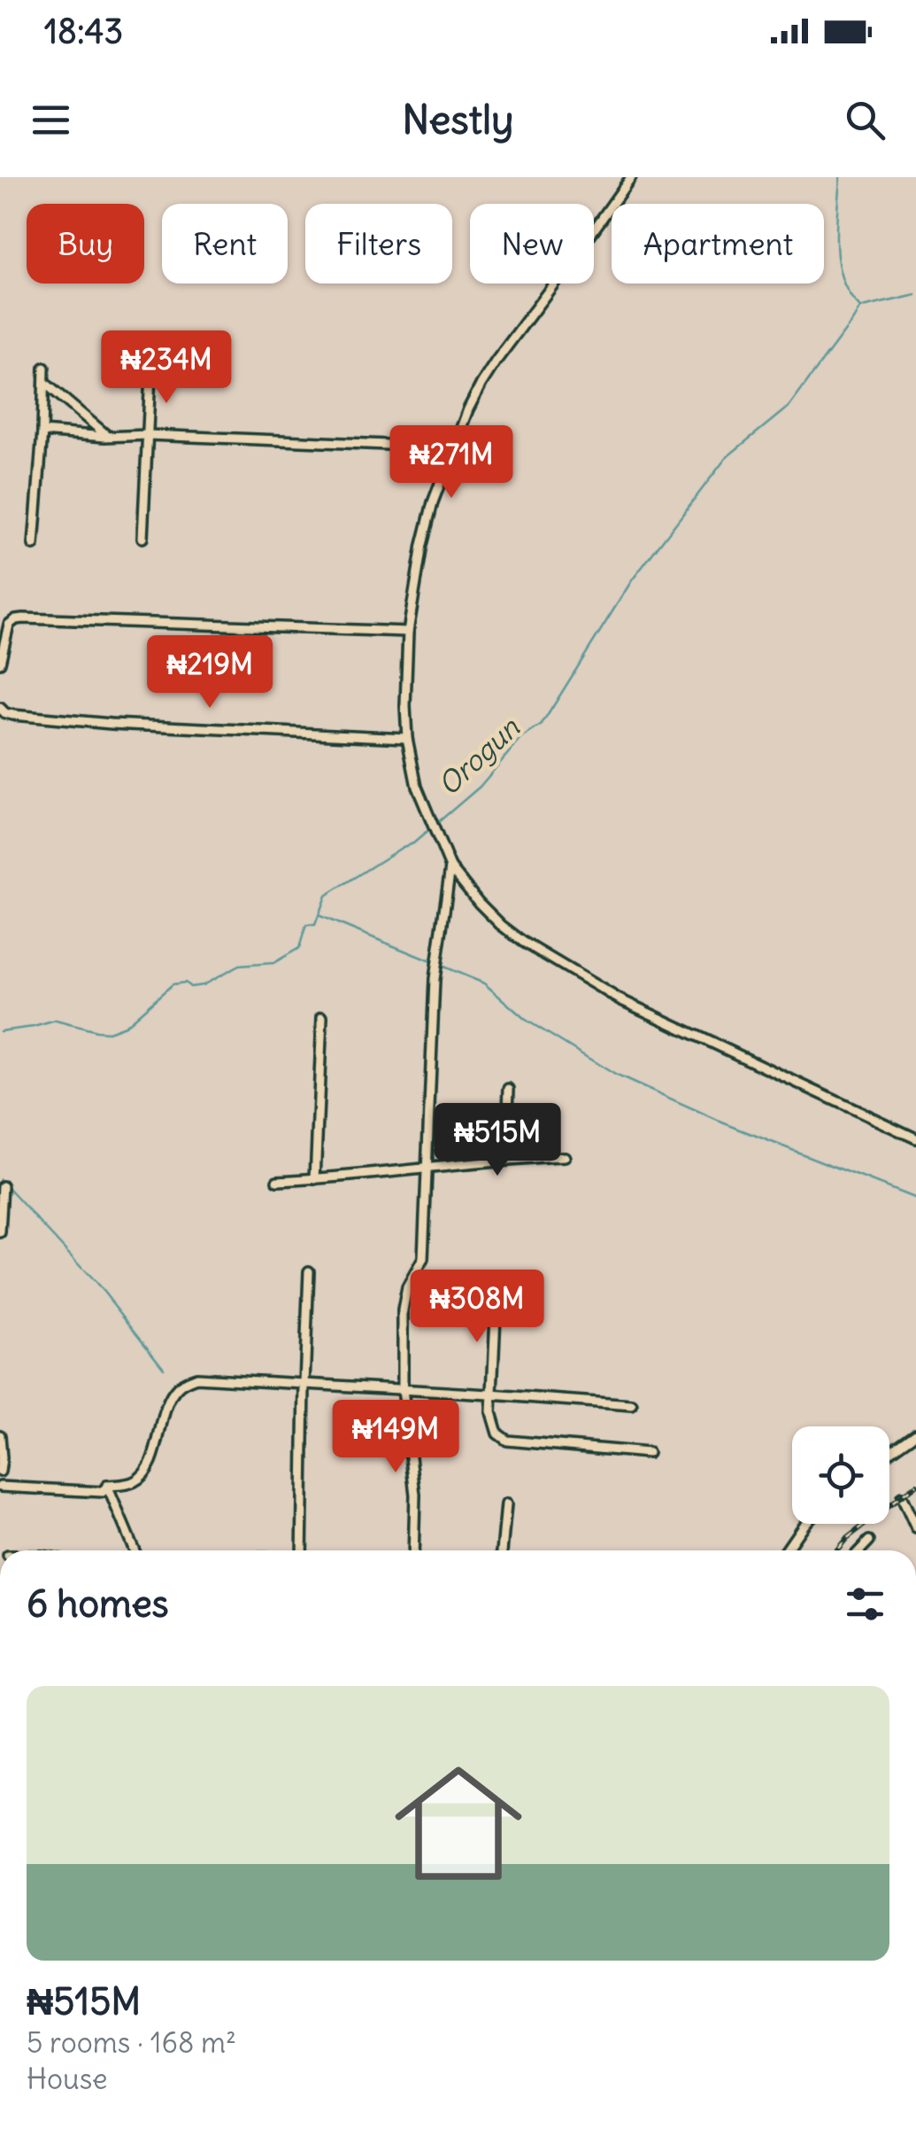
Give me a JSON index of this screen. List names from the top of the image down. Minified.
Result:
{"water":["Orogun"],"page":{"status":"18:43","header":"Nestly","chip":["Buy","Rent","Filters","New","Apartment"],"price":["₦234M","₦271M","₦219M","₦515M","₦308M","₦149M"],"heading":"6 homes","list":[{"name":"₦515M","note":"5 rooms · 168 m² · House"}]}}
